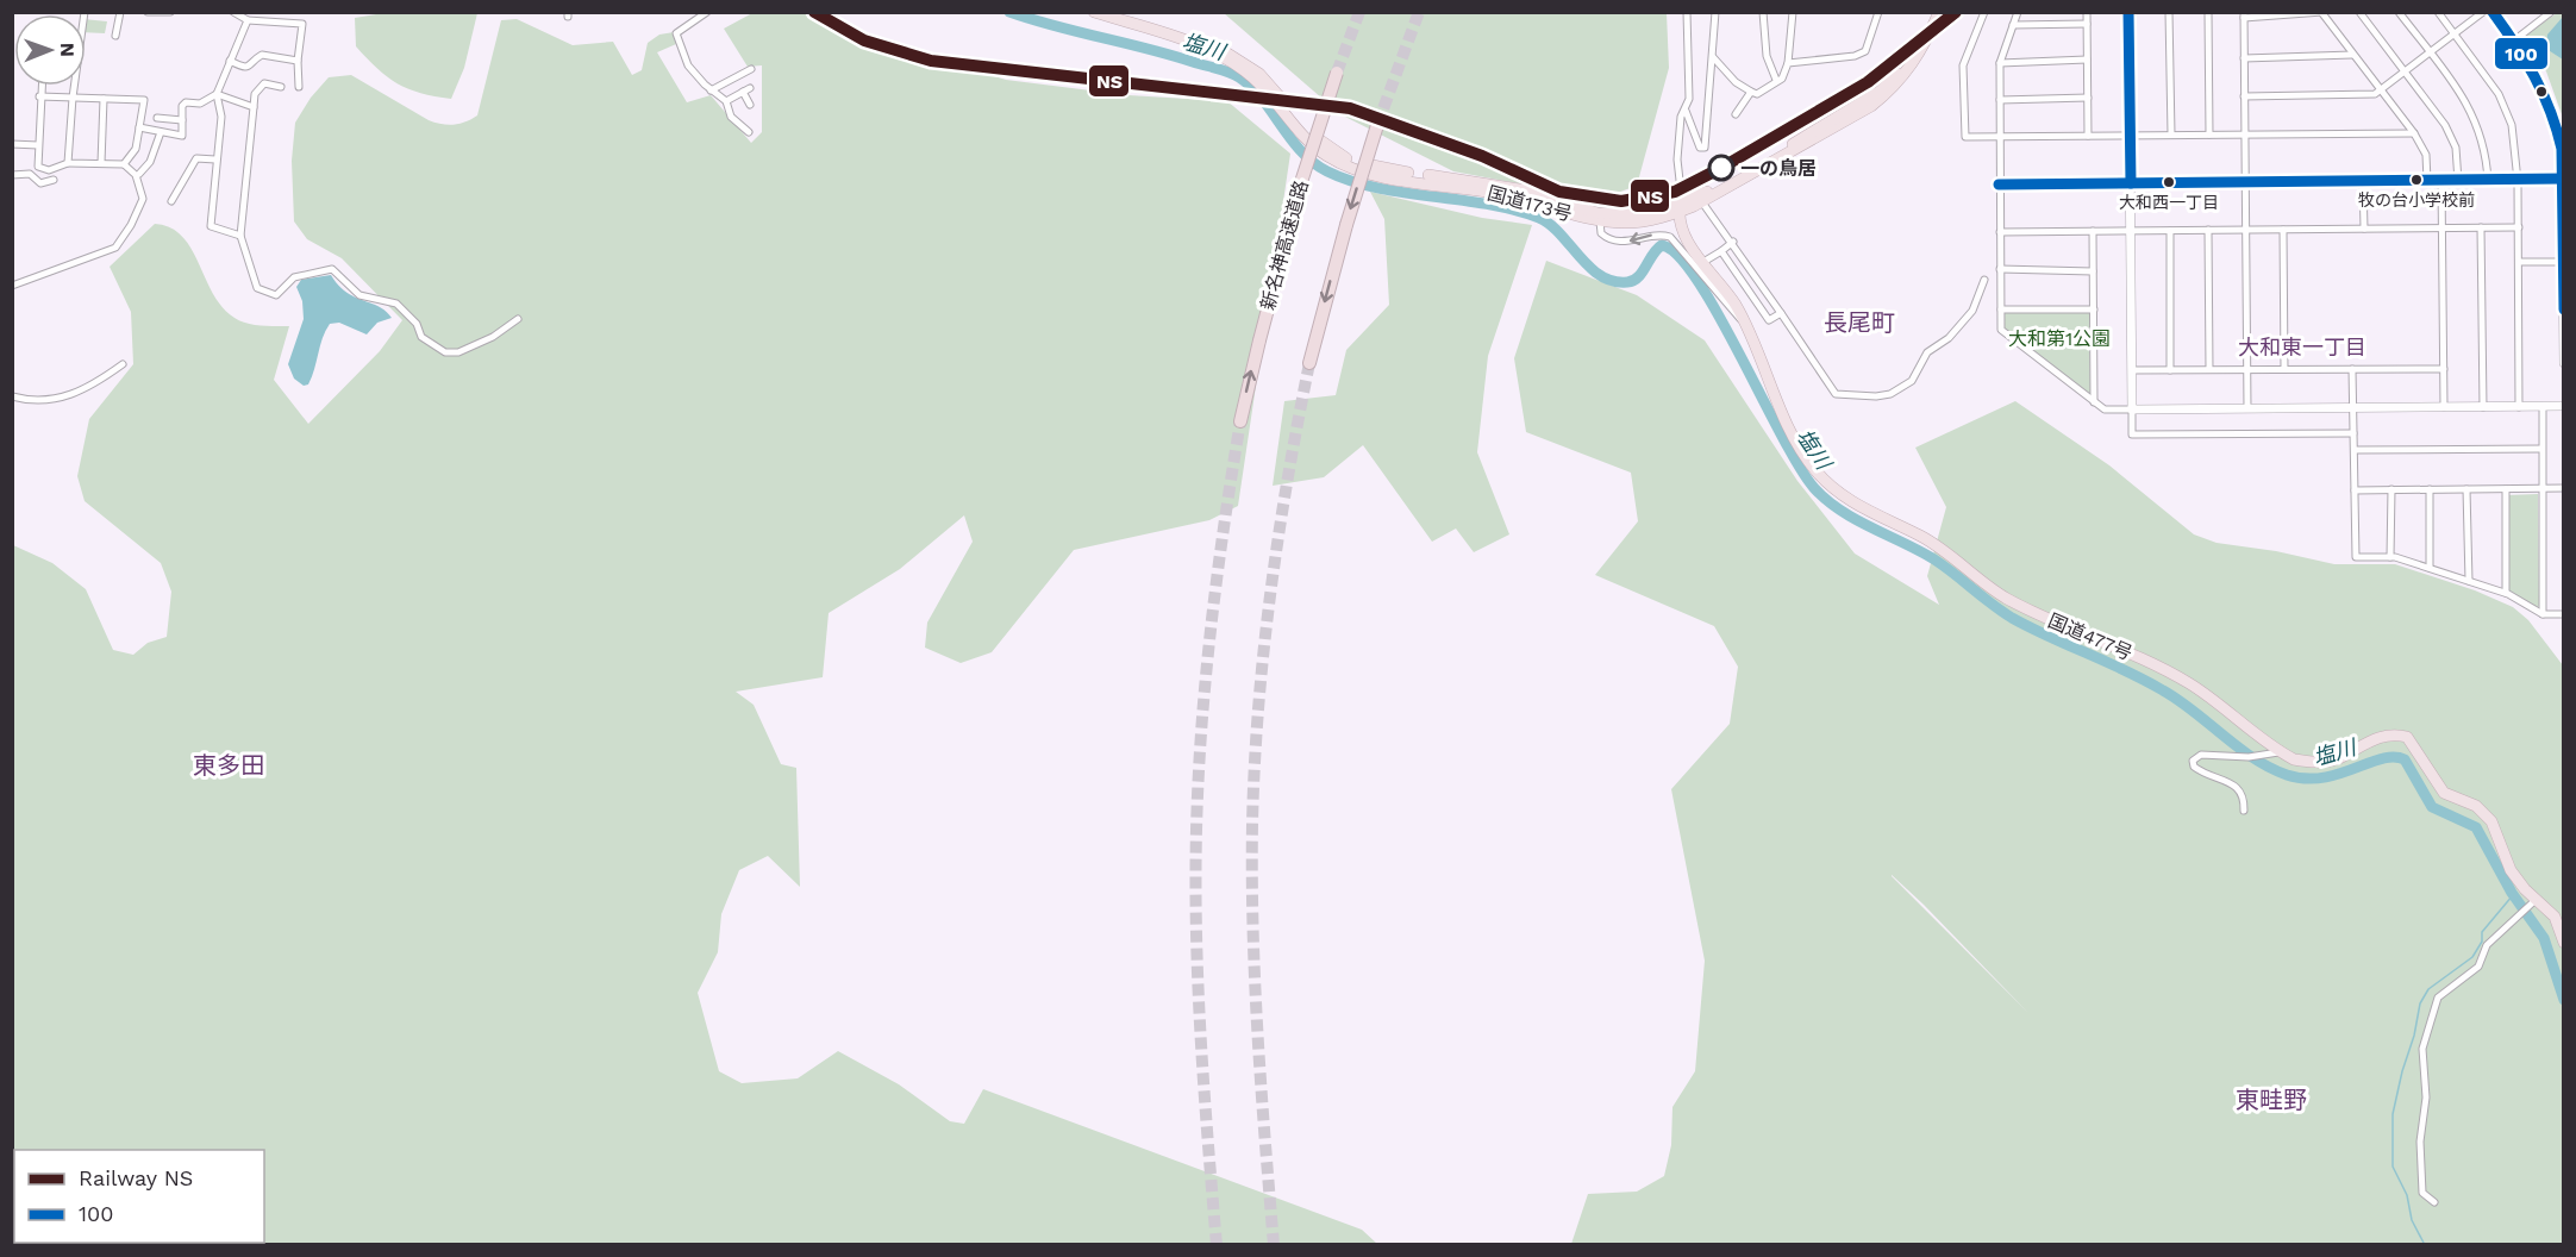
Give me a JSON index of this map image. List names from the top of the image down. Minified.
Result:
{"streets":{"highway":["国道173号","新名神高速道路","国道477号"]},"crossings":[["国道173号","国道477号"]],"districts":["長尾町","大和東一丁目","東多田","東畦野"],"water":["塩川"],"parks":["大和第1公園"],"places":["一の鳥居","牧の台小学校前","大和西一丁目"],"lines":["rail line NS","transit line 100"],"legend":["Railway NS","100"],"north":"right"}
